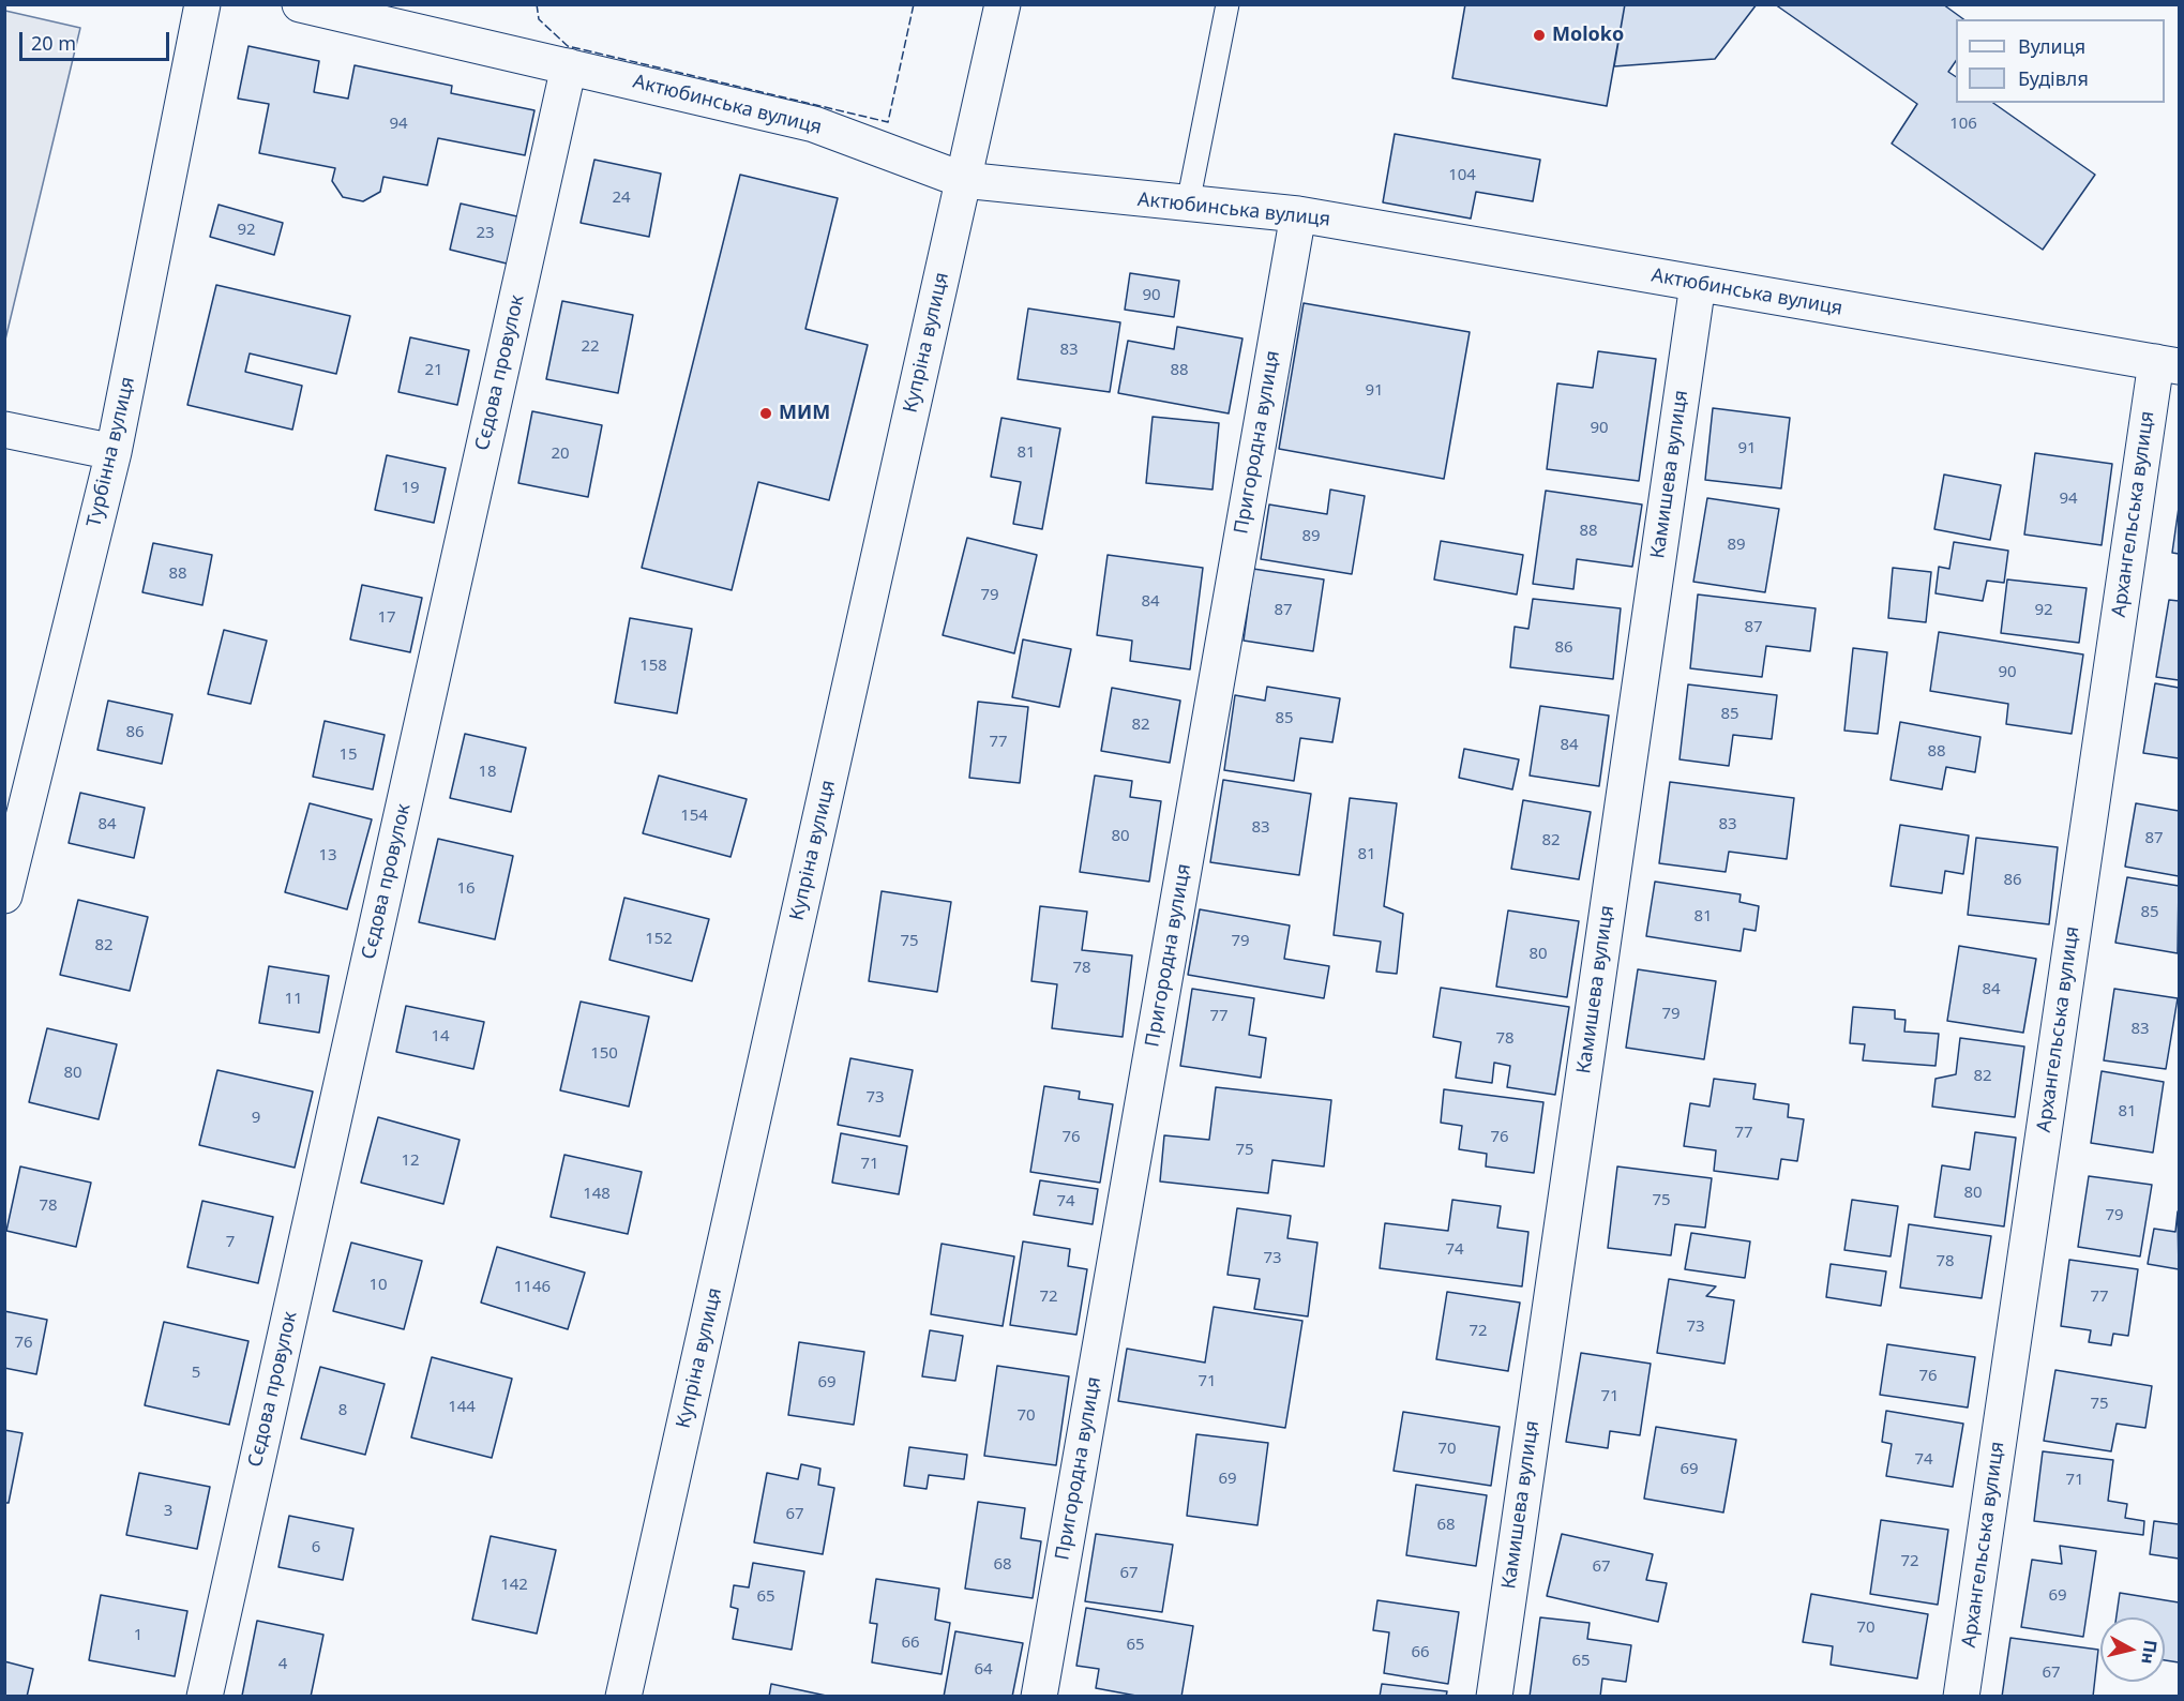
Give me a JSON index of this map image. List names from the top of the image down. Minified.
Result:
{"streets":{"street":["Актюбинська вулиця","Купріна вулиця","Сєдова провулок","Пригородна вулиця","Турбінна вулиця","Камишева вулиця","Архангельська вулиця"]},"crossings":[["Актюбинська вулиця","Купріна вулиця"],["Актюбинська вулиця","Сєдова провулок"],["Актюбинська вулиця","Пригородна вулиця"],["Актюбинська вулиця","Камишева вулиця"],["Актюбинська вулиця","Архангельська вулиця"]],"places":["Moloko","МИМ"],"house_numbers":["94","106","104","24","92","23","90","22","83","21","88","91","90","91","81","20","19","94","88","89","89","88","79","84","87","92","17","87","86","158","90","85","85","82","86","77","84","88","15","18","154","84","83","83","80","87","82","81","13","86","16","85","81","152","75","79","82","80","78","84","11","79","77","83","14","78","150","80","82","73","81","9","77","76","76","75","12","71","80","148","75","74","78","79","7","74","73","78","10","1146","72","77","73","72","76","5","76","71","69","71","75","144","8","70","70","74","69","69","71","3","67","68","6","72","68","67","67","142","69","65","70","1","66","65","66","65","4","64","67"],"legend":["Вулиця","Будівля"],"scale_bar":"20 m","north":"right"}
